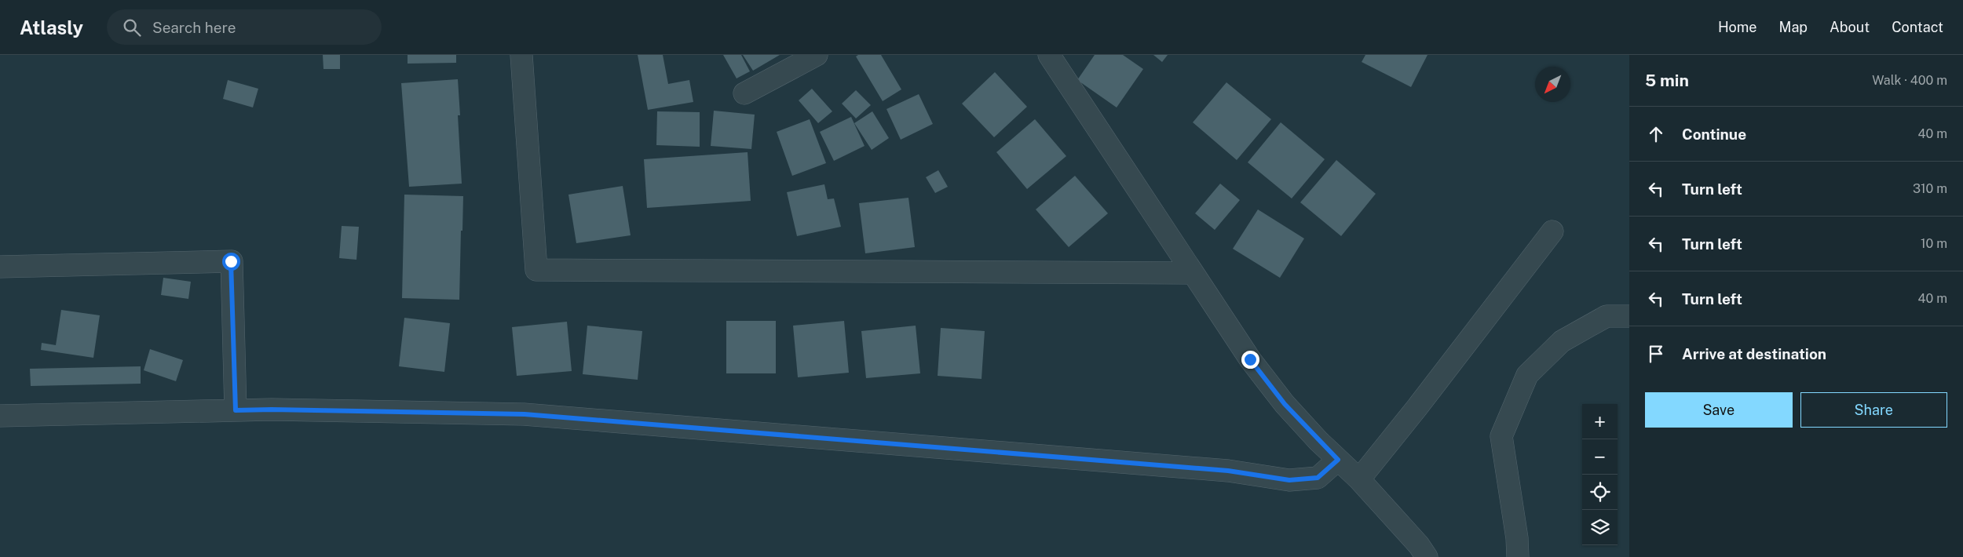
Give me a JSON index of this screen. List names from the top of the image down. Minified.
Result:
{"north":"bottom left","page":{"header":"Atlasly","search":"Search here","nav":["Home","Map","About","Contact"],"heading":["5 min","Walk · 400 m"],"list":[["Continue","40 m"],["Turn left","310 m"],["Turn left","10 m"],["Turn left","40 m"],"Arrive at destination"],"buttons":["Save","Share"],"map_buttons":["+","−"]}}
